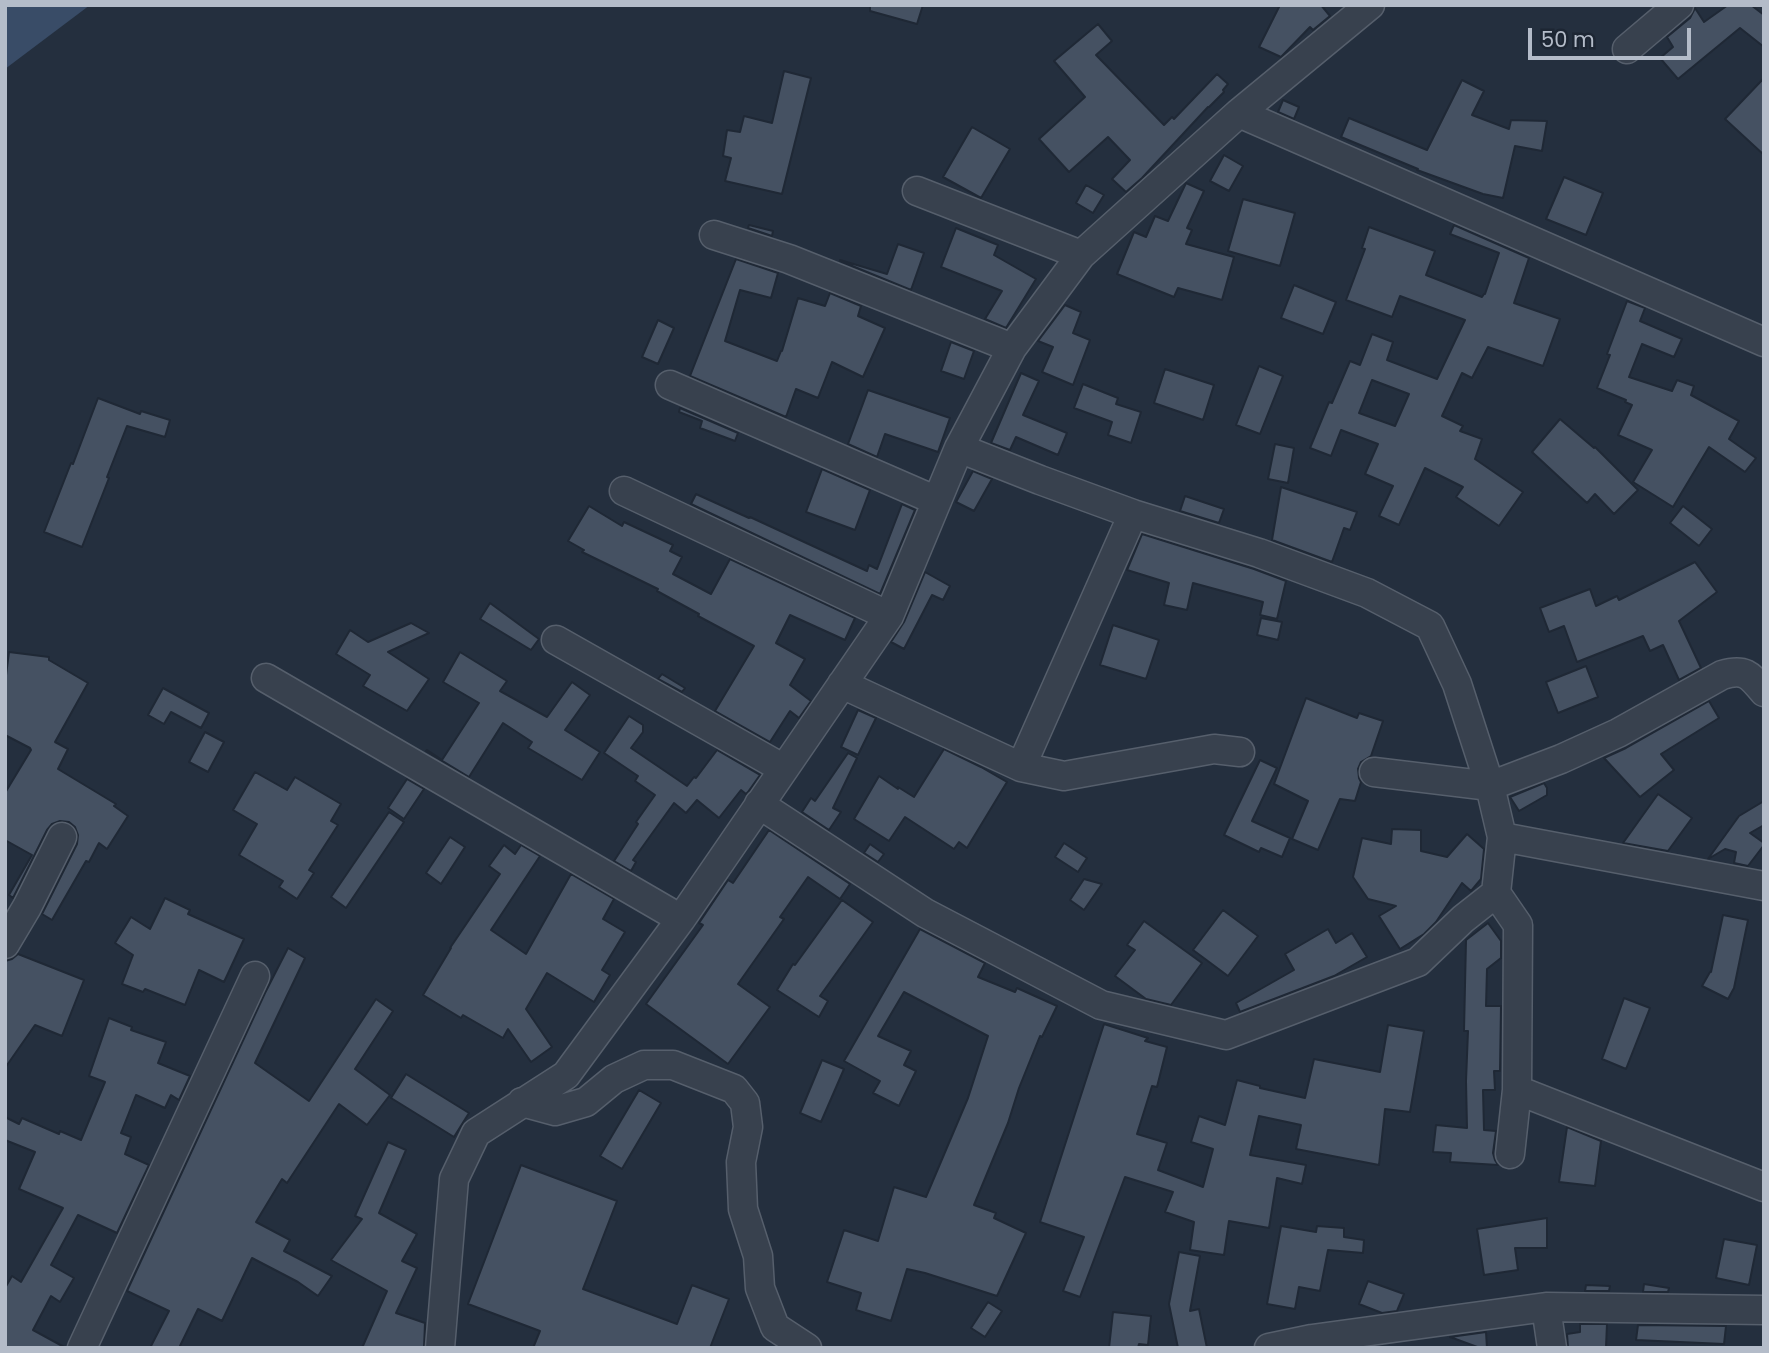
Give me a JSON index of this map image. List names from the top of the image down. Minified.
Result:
{"scale_bar":"50 m"}
